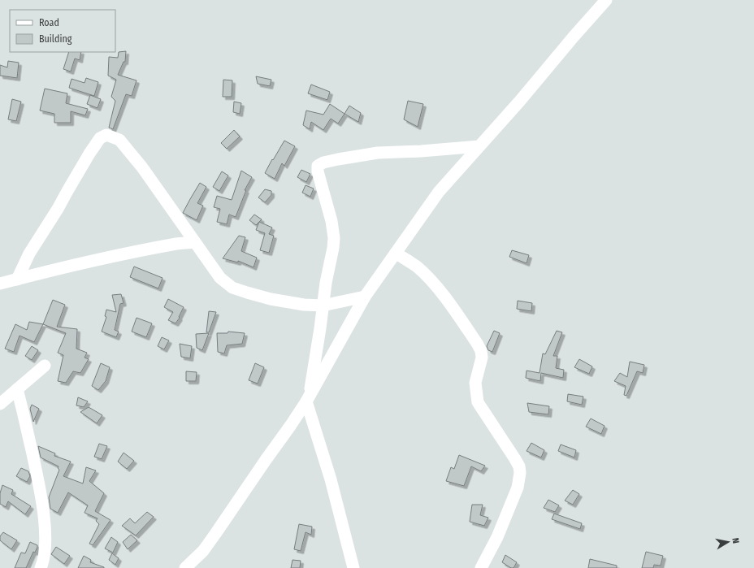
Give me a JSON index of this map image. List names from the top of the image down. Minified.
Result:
{"legend":["Road","Building"],"north":"right"}
